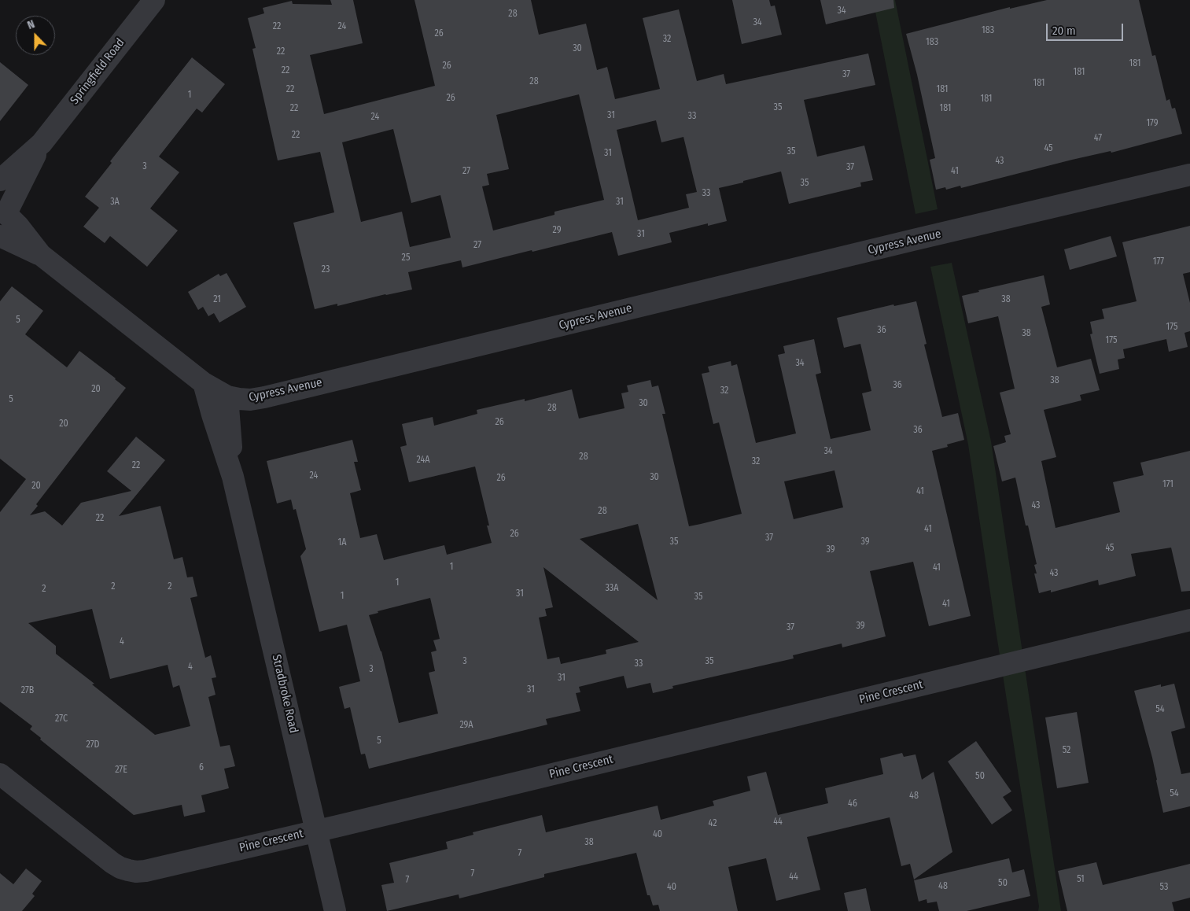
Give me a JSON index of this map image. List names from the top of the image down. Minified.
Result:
{"streets":{"street":["Springfield Road","Cypress Avenue","Pine Crescent","Stradbroke Road"]},"crossings":[["Springfield Road","Cypress Avenue"],["Cypress Avenue","Stradbroke Road"],["Pine Crescent","Stradbroke Road"]],"house_numbers":["34","28","34","22","24","183","26","32","183","30","22","181","26","22","181","37","28","181","22","181","1","26","181","35","22","181","31","33","24","179","22","47","45","35","31","43","3","37","27","41","35","33","3A","31","29","31","27","25","177","23","21","38","5","175","36","38","175","34","38","36","20","32","5","30","28","26","20","36","34","28","24A","32","22","24","30","26","171","20","41","43","28","22","41","26","37","35","39","1A","45","39","1","41","43","1","2","2","33A","2","31","1","35","41","39","37","4","3","35","33","4","3","31","31","27B","54","27C","29A","5","27D","52","6","27E","50","54","48","46","44","42","40","38","7","7","44","51","7","50","48","40","53"],"scale_bar":"20 m","north":"top"}
